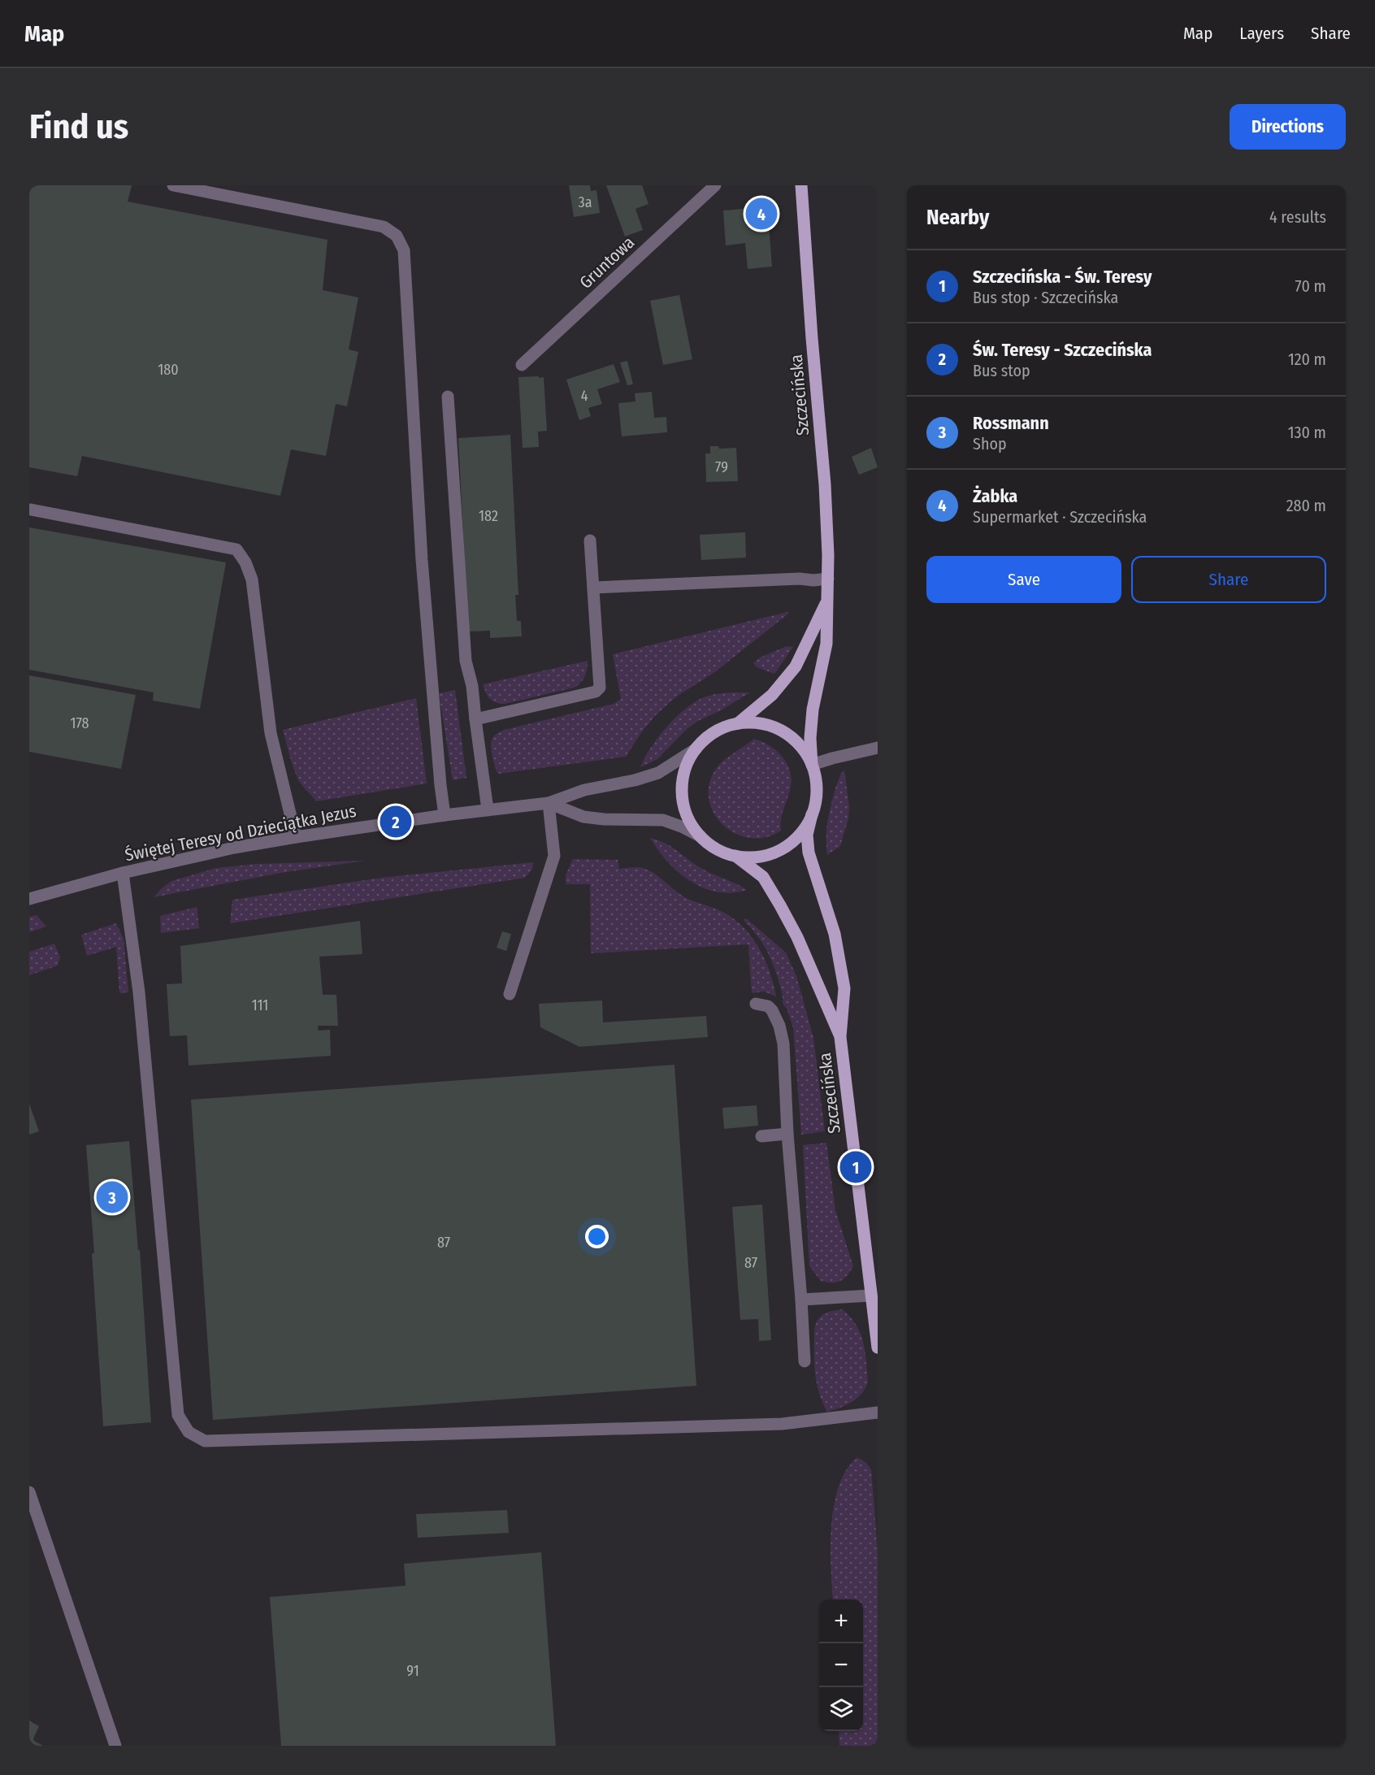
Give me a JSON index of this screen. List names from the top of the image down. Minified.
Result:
{"streets":{"main road":["Szczecińska"],"street":["Gruntowa","Świętej Teresy od Dzieciątka Jezus"]},"crossings":[["Szczecińska","Świętej Teresy od Dzieciątka Jezus"]],"house_numbers":["3a","180","4","79","182","178","111","87","87","91"],"page":{"header":"Map","nav":["Map","Layers","Share"],"buttons":["Directions",["Save","Share"]],"title":"Find us","heading":["Nearby","4 results"],"pins":["4","2","1","3"],"list":[{"mark":"1","name":"Szczecińska - Św. Teresy","note":"Bus stop · Szczecińska","value":"70 m"},{"mark":"2","name":"Św. Teresy - Szczecińska","note":"Bus stop","value":"120 m"},{"mark":"3","name":"Rossmann","note":"Shop","value":"130 m"},{"mark":"4","name":"Żabka","note":"Supermarket · Szczecińska","value":"280 m"}],"map_buttons":["+","−"]}}
